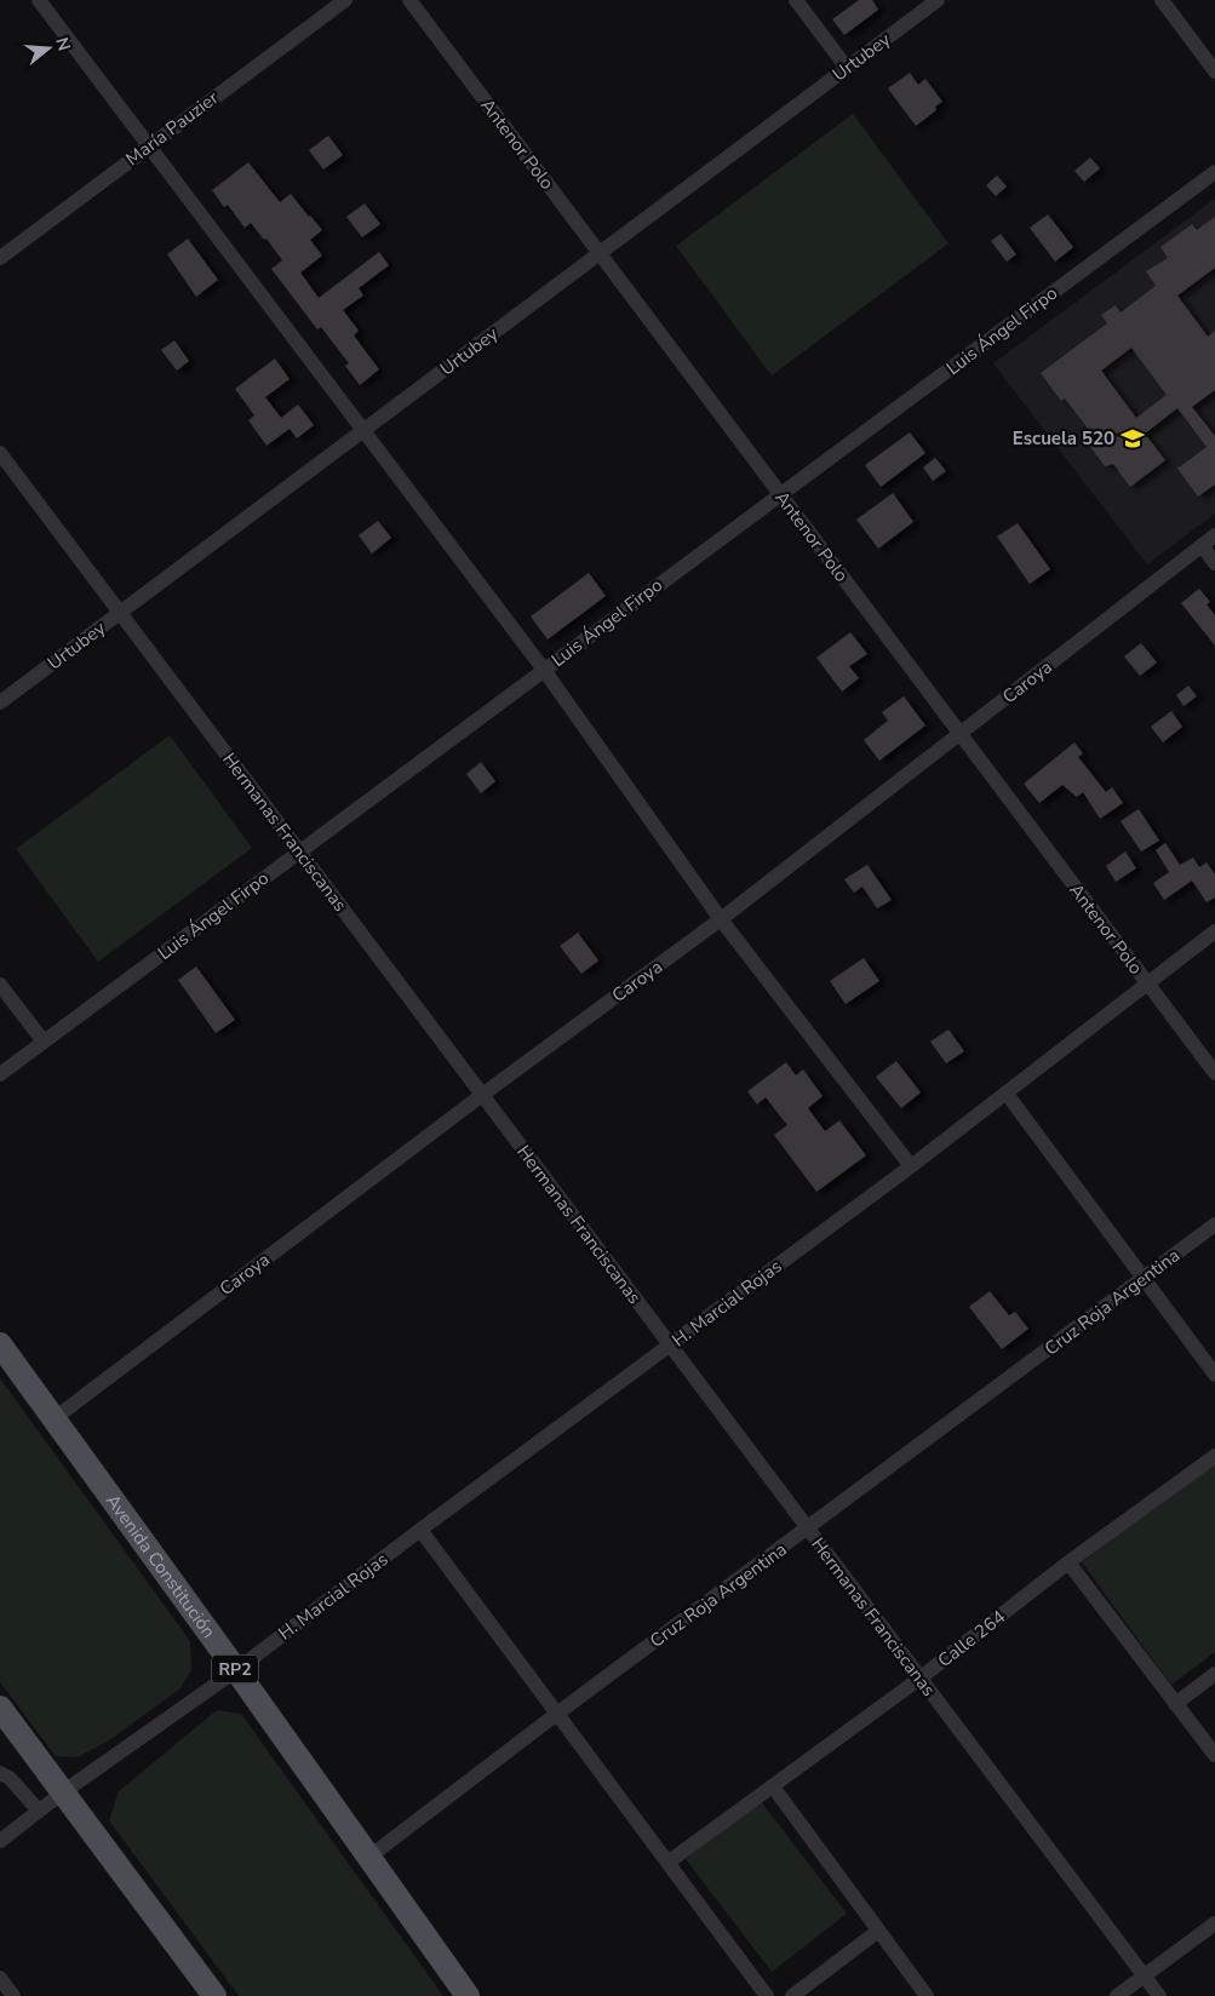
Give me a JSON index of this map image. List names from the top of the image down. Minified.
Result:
{"streets":{"main road":["Avenida Constitución","RP2"],"street":["Urtubey","María Pauzier","Antenor Polo","Luis Ángel Firpo","Caroya","Hermanas Franciscanas","Cruz Roja Argentina","H. Marcial Rojas","Calle 264"]},"crossings":[["Urtubey","Antenor Polo"],["Urtubey","Hermanas Franciscanas"],["Antenor Polo","Luis Ángel Firpo"],["Antenor Polo","Caroya"],["Antenor Polo","H. Marcial Rojas"],["Luis Ángel Firpo","Hermanas Franciscanas"],["Caroya","Hermanas Franciscanas"],["Caroya","Avenida Constitución"],["Hermanas Franciscanas","Cruz Roja Argentina"],["Hermanas Franciscanas","H. Marcial Rojas"],["Hermanas Franciscanas","Calle 264"],["Cruz Roja Argentina","Avenida Constitución"],["H. Marcial Rojas","Avenida Constitución"]],"places":{"school or university":["Escuela 520"]},"north":"right"}
